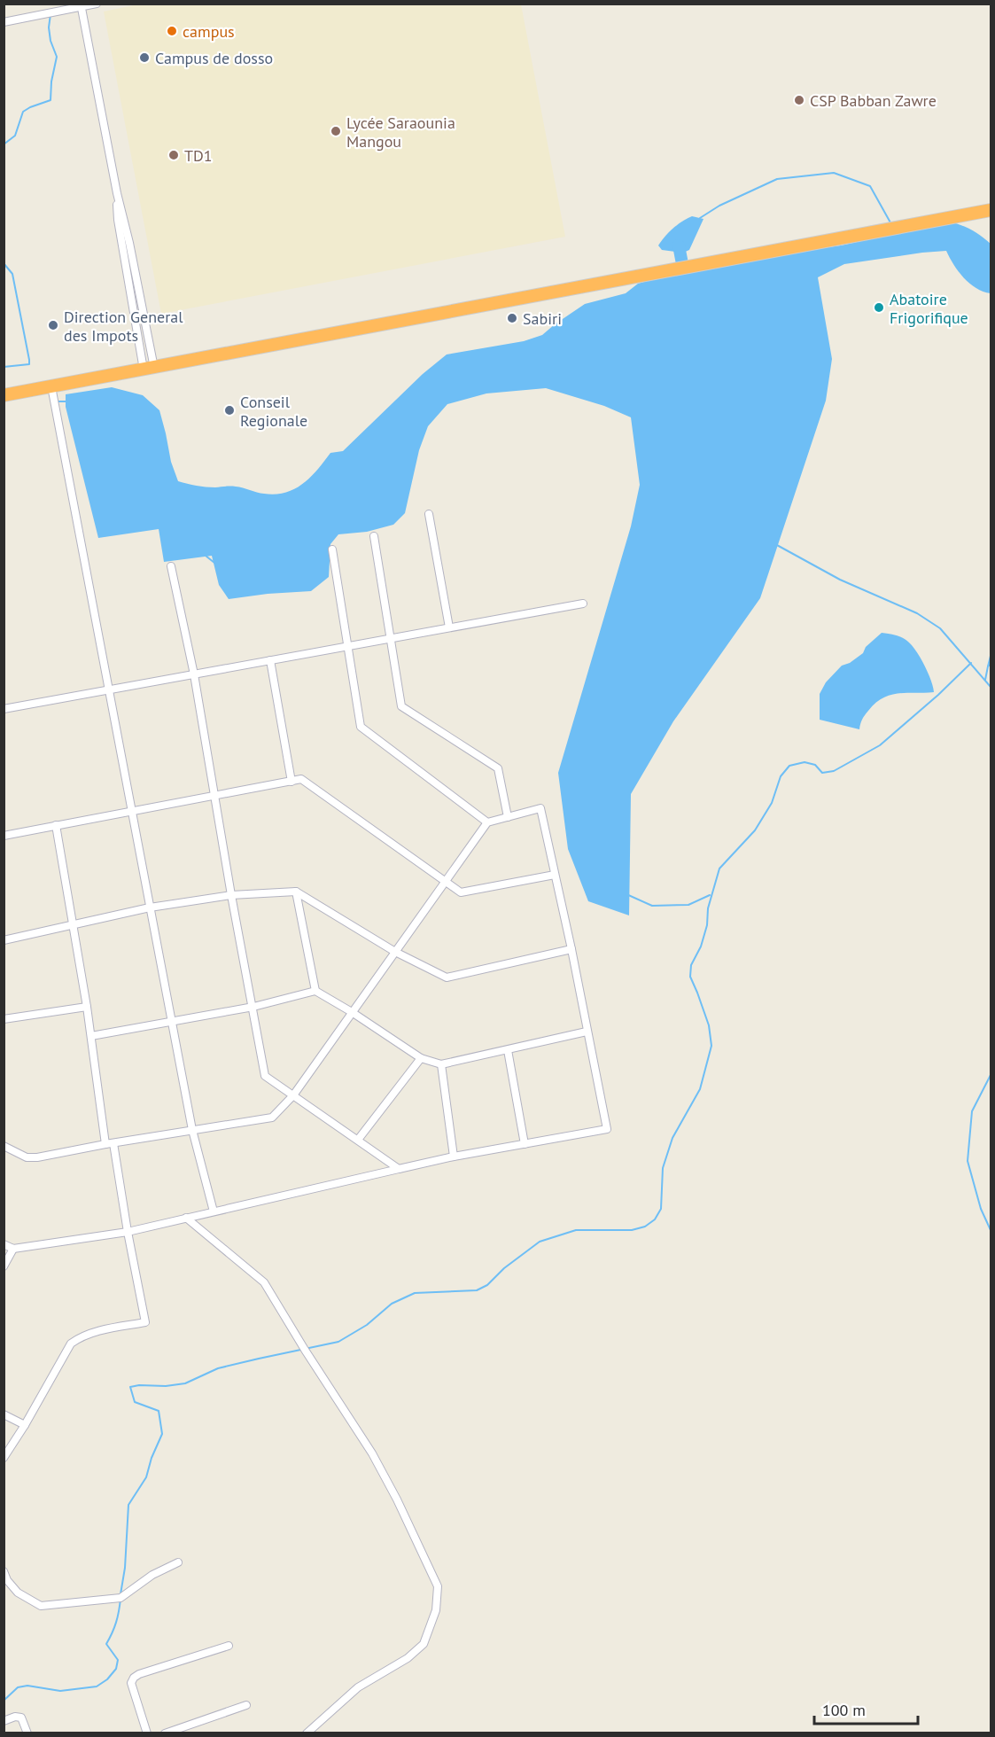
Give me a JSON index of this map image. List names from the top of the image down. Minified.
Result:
{"places":["campus","Campus de dosso","CSP Babban Zawre","Lycée Saraounia Mangou","TD1","Abatoire Frigorifique","Sabiri","Direction General des Impots","Conseil Regionale"],"scale_bar":"100 m"}
